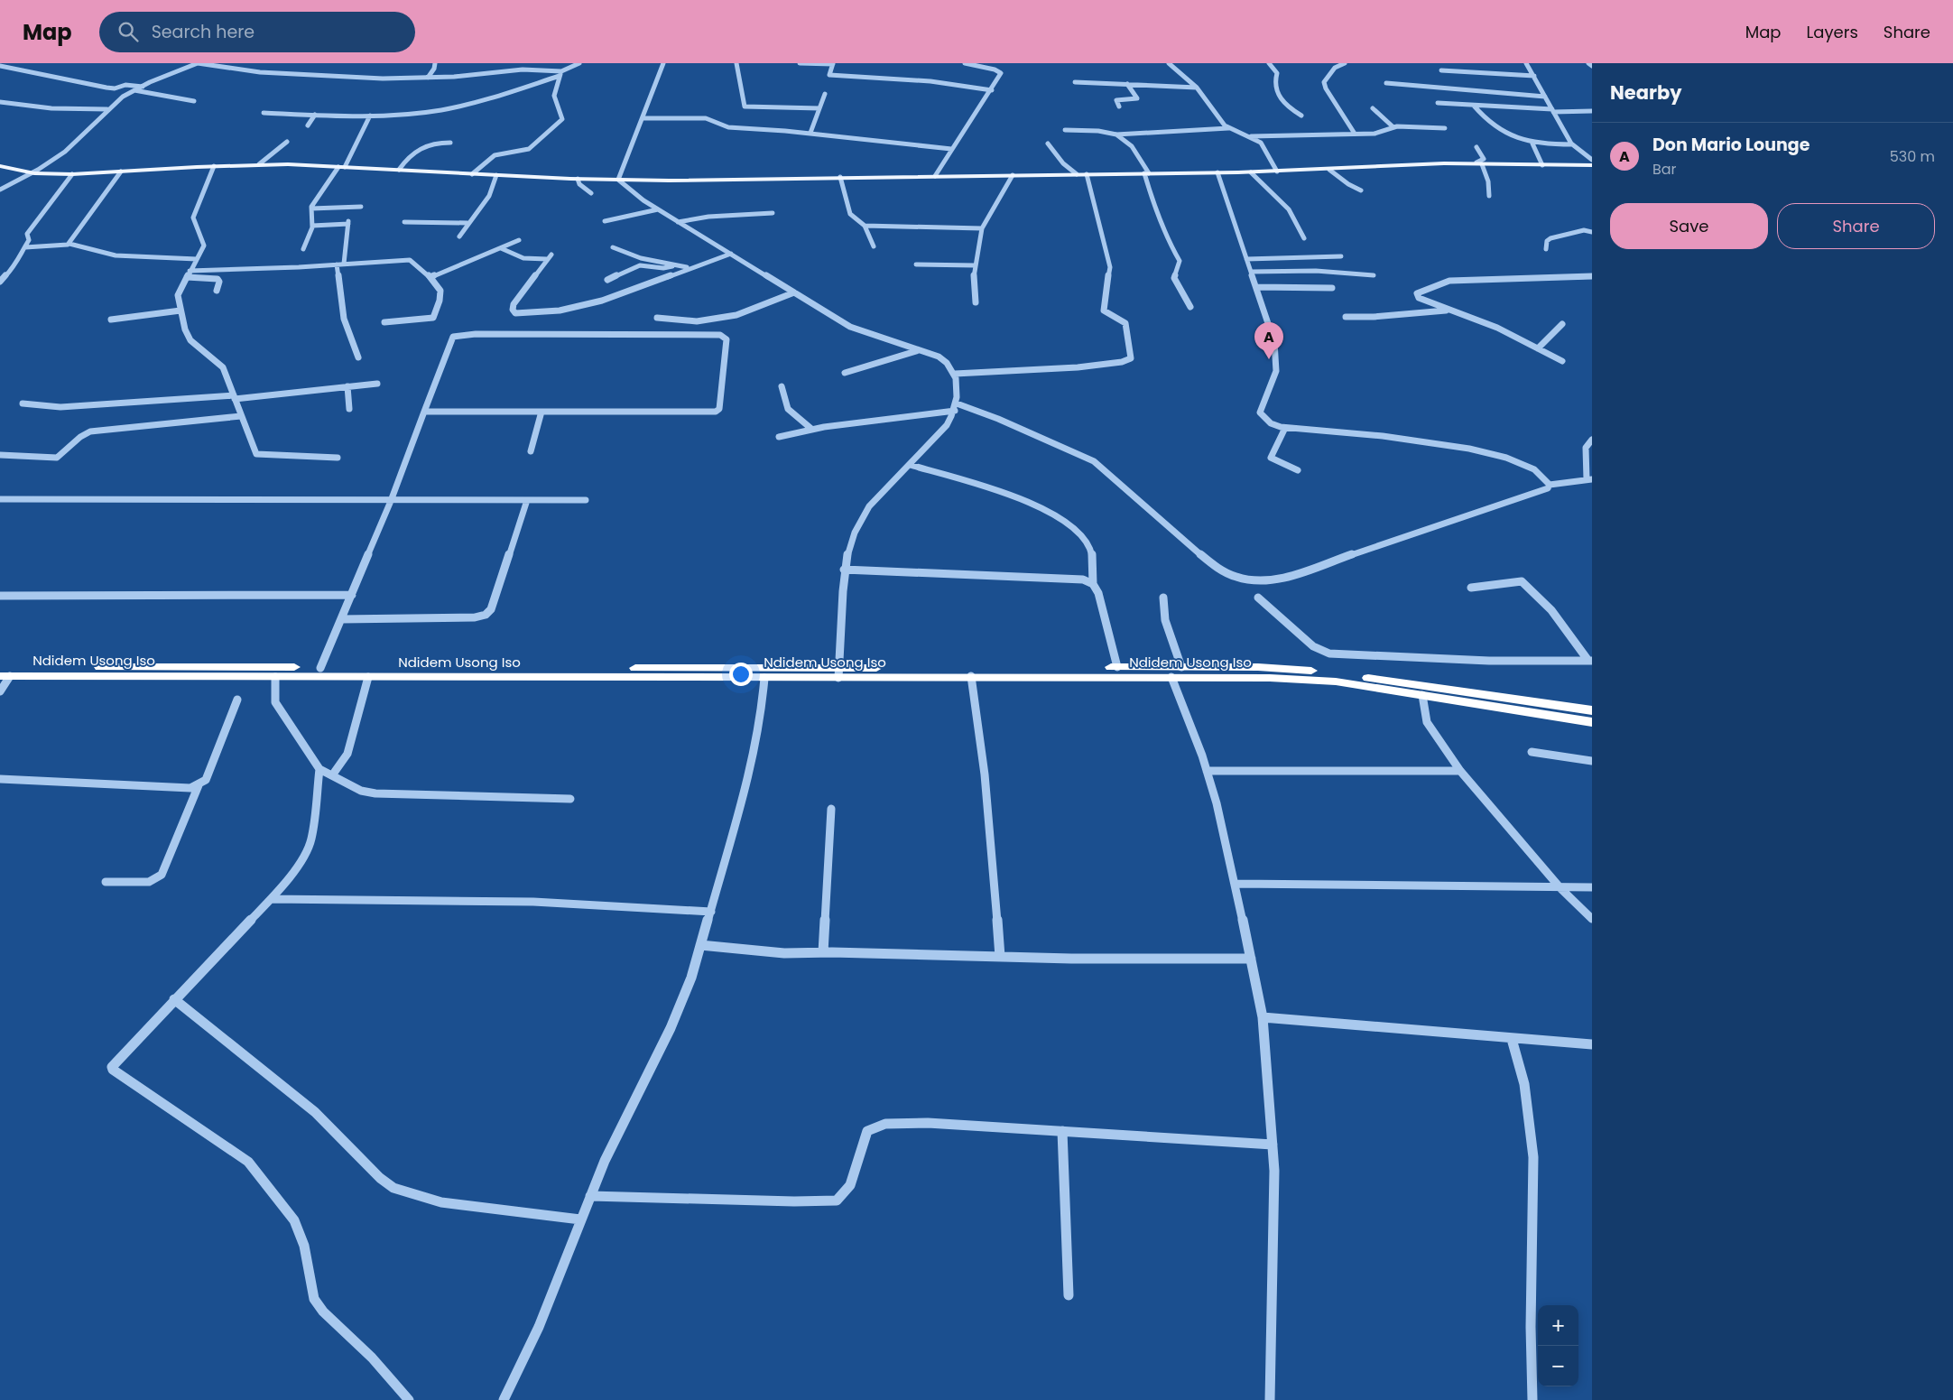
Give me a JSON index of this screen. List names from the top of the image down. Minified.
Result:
{"streets":{"highway":["Ndidem Usong Iso"]},"page":{"header":"Map","search":"Search here","nav":["Map","Layers","Share"],"heading":"Nearby","list":[{"mark":"A","name":"Don Mario Lounge","note":"Bar","value":"530 m"}],"buttons":["Save","Share"],"pins":"A","map_buttons":["+","−"]}}
